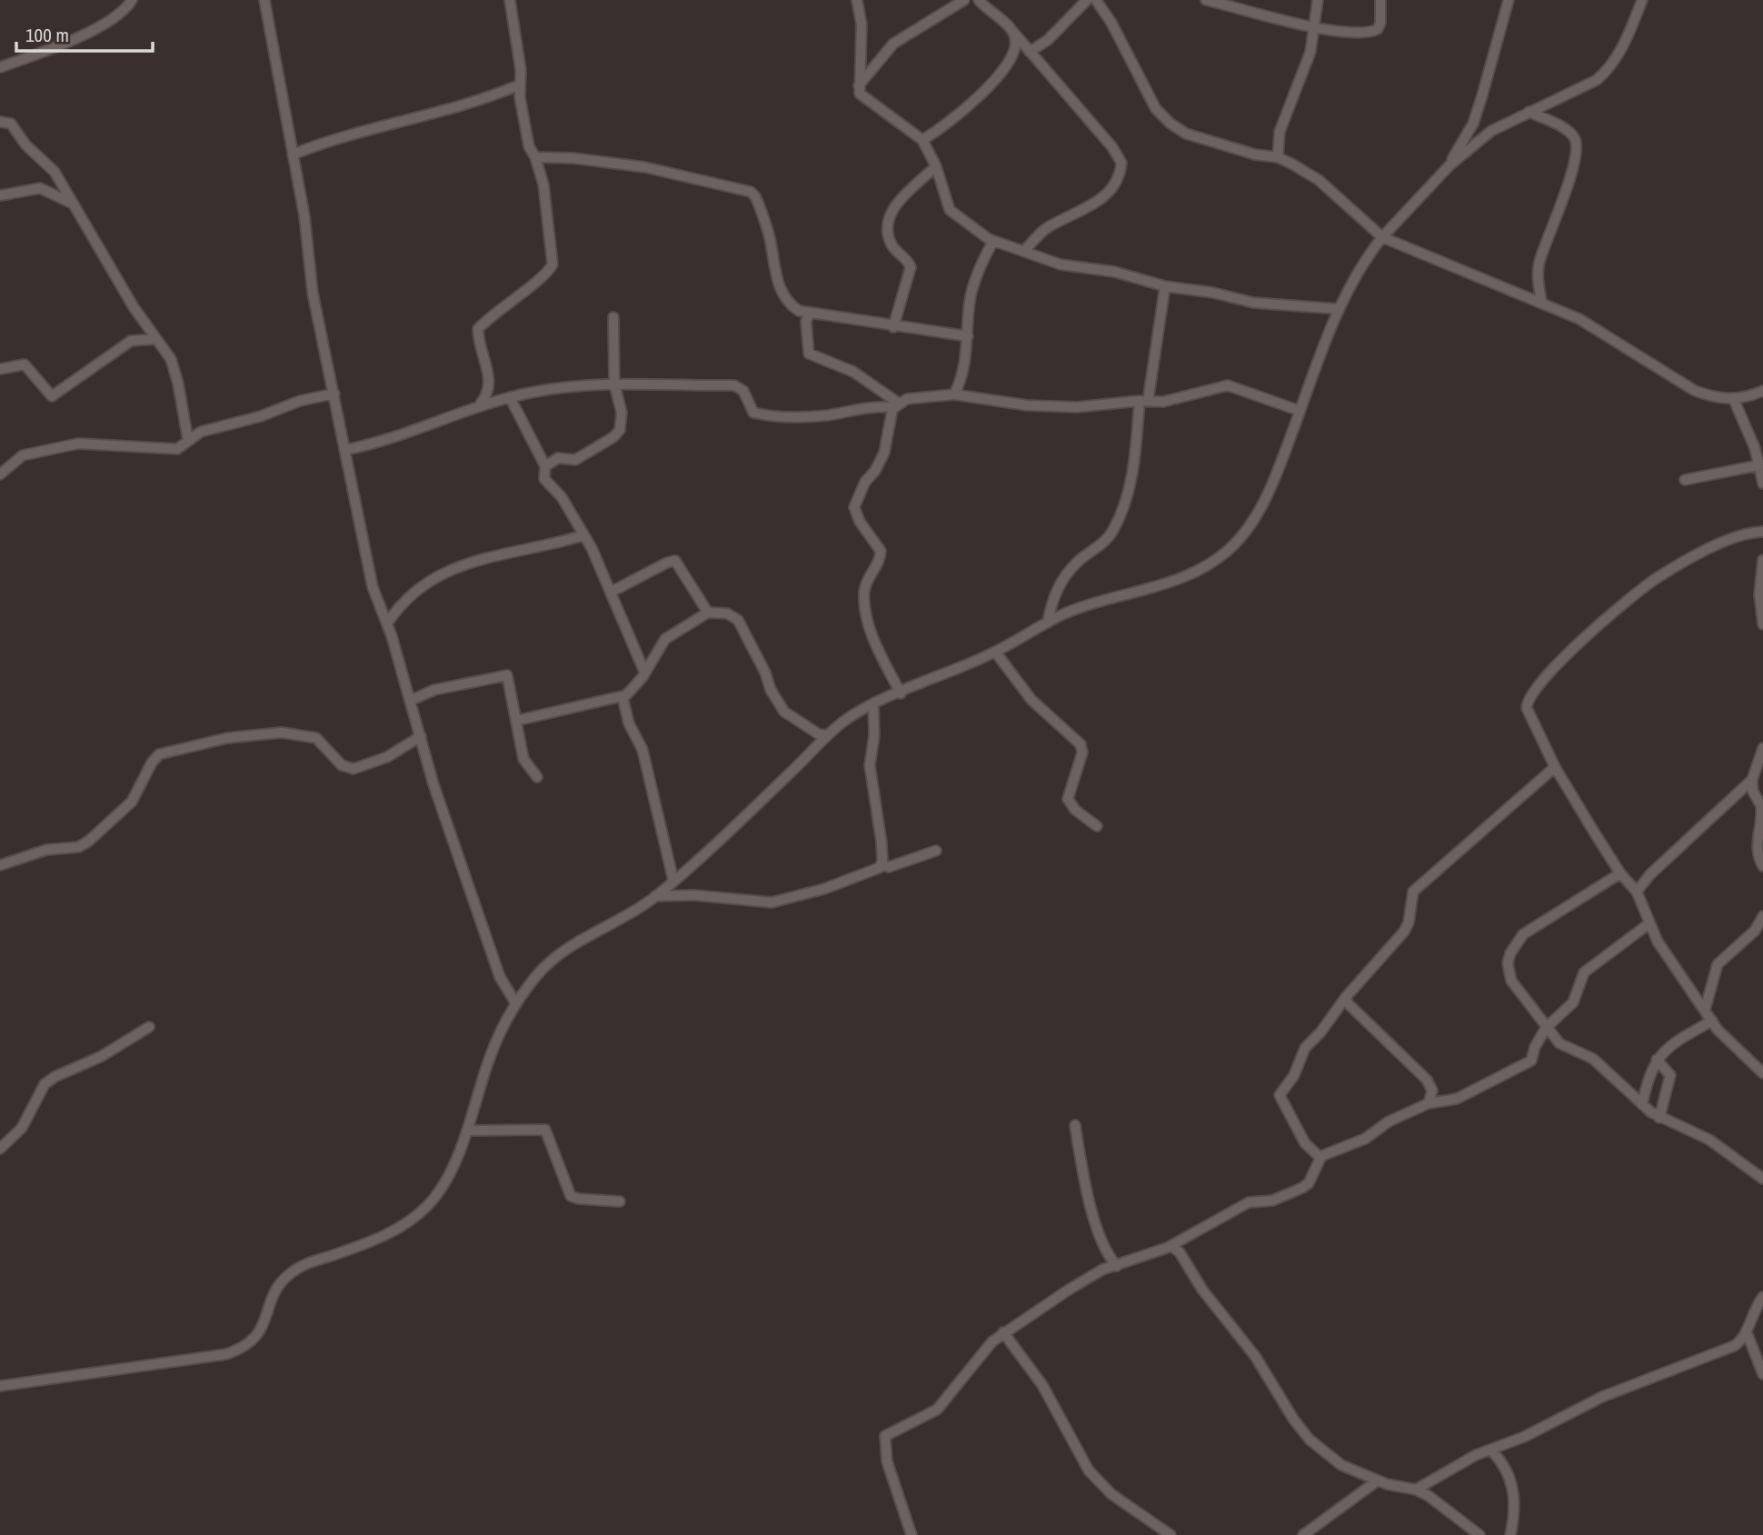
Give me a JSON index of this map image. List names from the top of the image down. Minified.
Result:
{"scale_bar":"100 m"}
